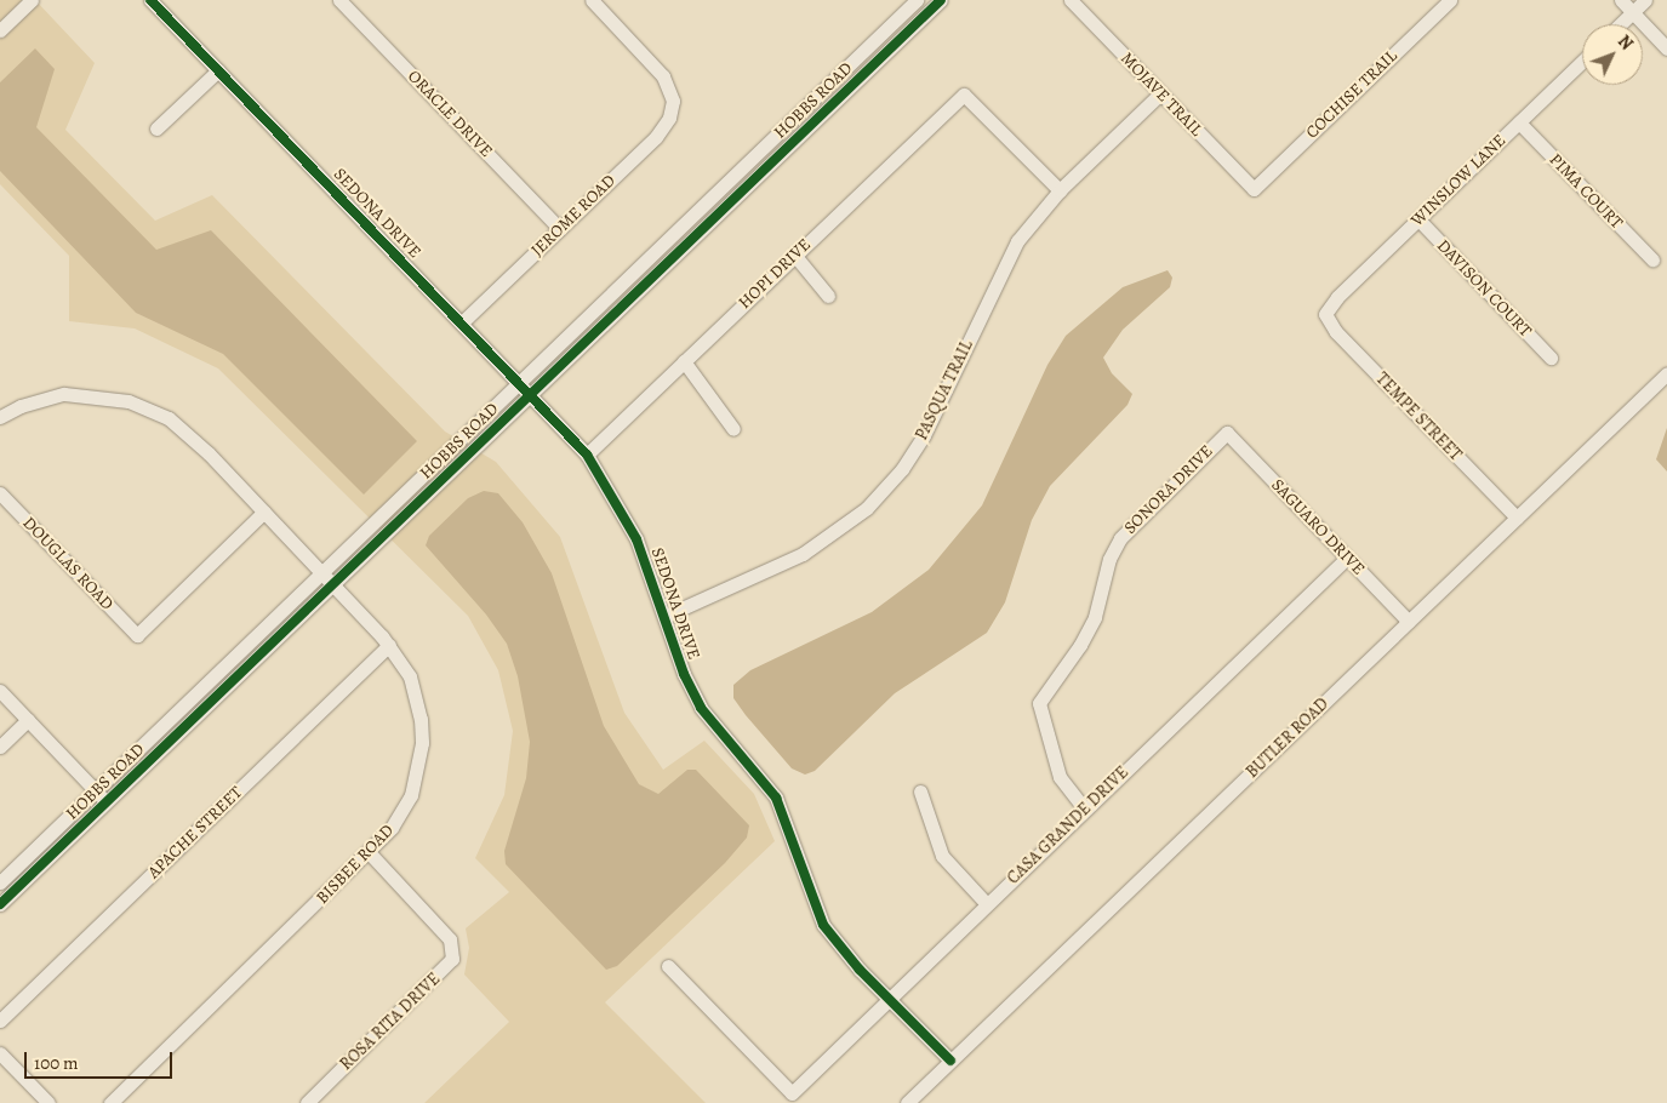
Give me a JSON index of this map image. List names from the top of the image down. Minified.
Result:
{"streets":{"street":["MOJAVE TRAIL","COCHISE TRAIL","HOBBS ROAD","ORACLE DRIVE","WINSLOW LANE","PIMA COURT","SEDONA DRIVE","JEROME ROAD","HOPI DRIVE","DAVISON COURT","PASQUA TRAIL","TEMPE STREET","SONORA DRIVE","SAGUARO DRIVE","DOUGLAS ROAD","BUTLER ROAD","CASA GRANDE DRIVE","APACHE STREET","BISBEE ROAD","ROSA RITA DRIVE"]},"crossings":[["MOJAVE TRAIL","COCHISE TRAIL"],["MOJAVE TRAIL","PASQUA TRAIL"],["HOBBS ROAD","SEDONA DRIVE"],["HOBBS ROAD","BISBEE ROAD"],["ORACLE DRIVE","JEROME ROAD"],["WINSLOW LANE","PIMA COURT"],["WINSLOW LANE","DAVISON COURT"],["WINSLOW LANE","TEMPE STREET"],["SEDONA DRIVE","JEROME ROAD"],["SEDONA DRIVE","HOPI DRIVE"],["SEDONA DRIVE","PASQUA TRAIL"],["SEDONA DRIVE","BUTLER ROAD"],["SEDONA DRIVE","CASA GRANDE DRIVE"],["HOPI DRIVE","PASQUA TRAIL"],["TEMPE STREET","BUTLER ROAD"],["SONORA DRIVE","SAGUARO DRIVE"],["SONORA DRIVE","CASA GRANDE DRIVE"],["SAGUARO DRIVE","BUTLER ROAD"],["SAGUARO DRIVE","CASA GRANDE DRIVE"],["DOUGLAS ROAD","BISBEE ROAD"],["APACHE STREET","BISBEE ROAD"],["BISBEE ROAD","ROSA RITA DRIVE"]],"scale_bar":"100 m","north":"top right"}
